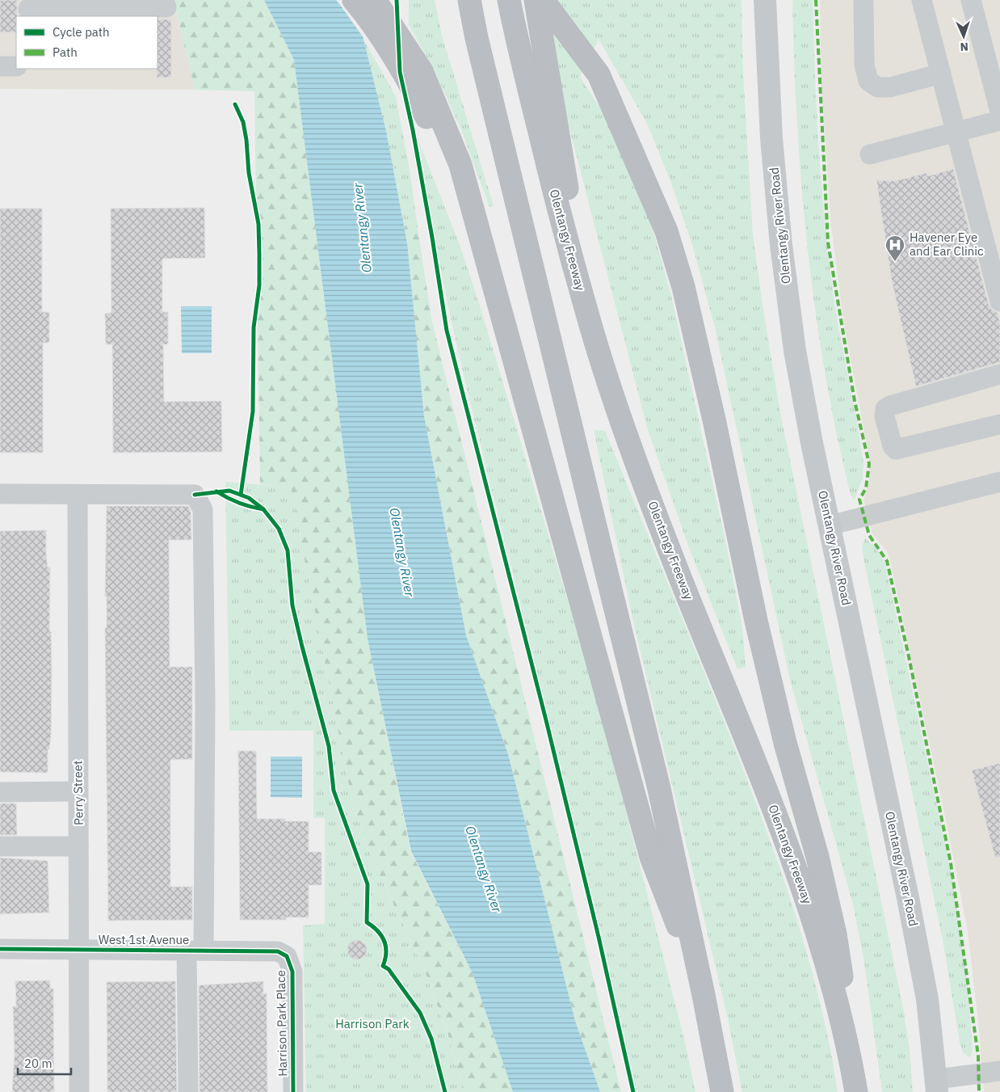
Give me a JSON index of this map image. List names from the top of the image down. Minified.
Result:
{"streets":{"highway":["Olentangy Freeway"],"main road":["Olentangy River Road"],"street":["Perry Street","West 1st Avenue","Harrison Park Place"]},"crossings":[["Perry Street","West 1st Avenue"],["West 1st Avenue","Harrison Park Place"]],"water":["Olentangy River"],"parks":["Harrison Park"],"places":{"hospital":["Havener Eye and Ear Clinic"]},"legend":["Cycle path","Path"],"scale_bar":"20 m","north":"bottom"}
